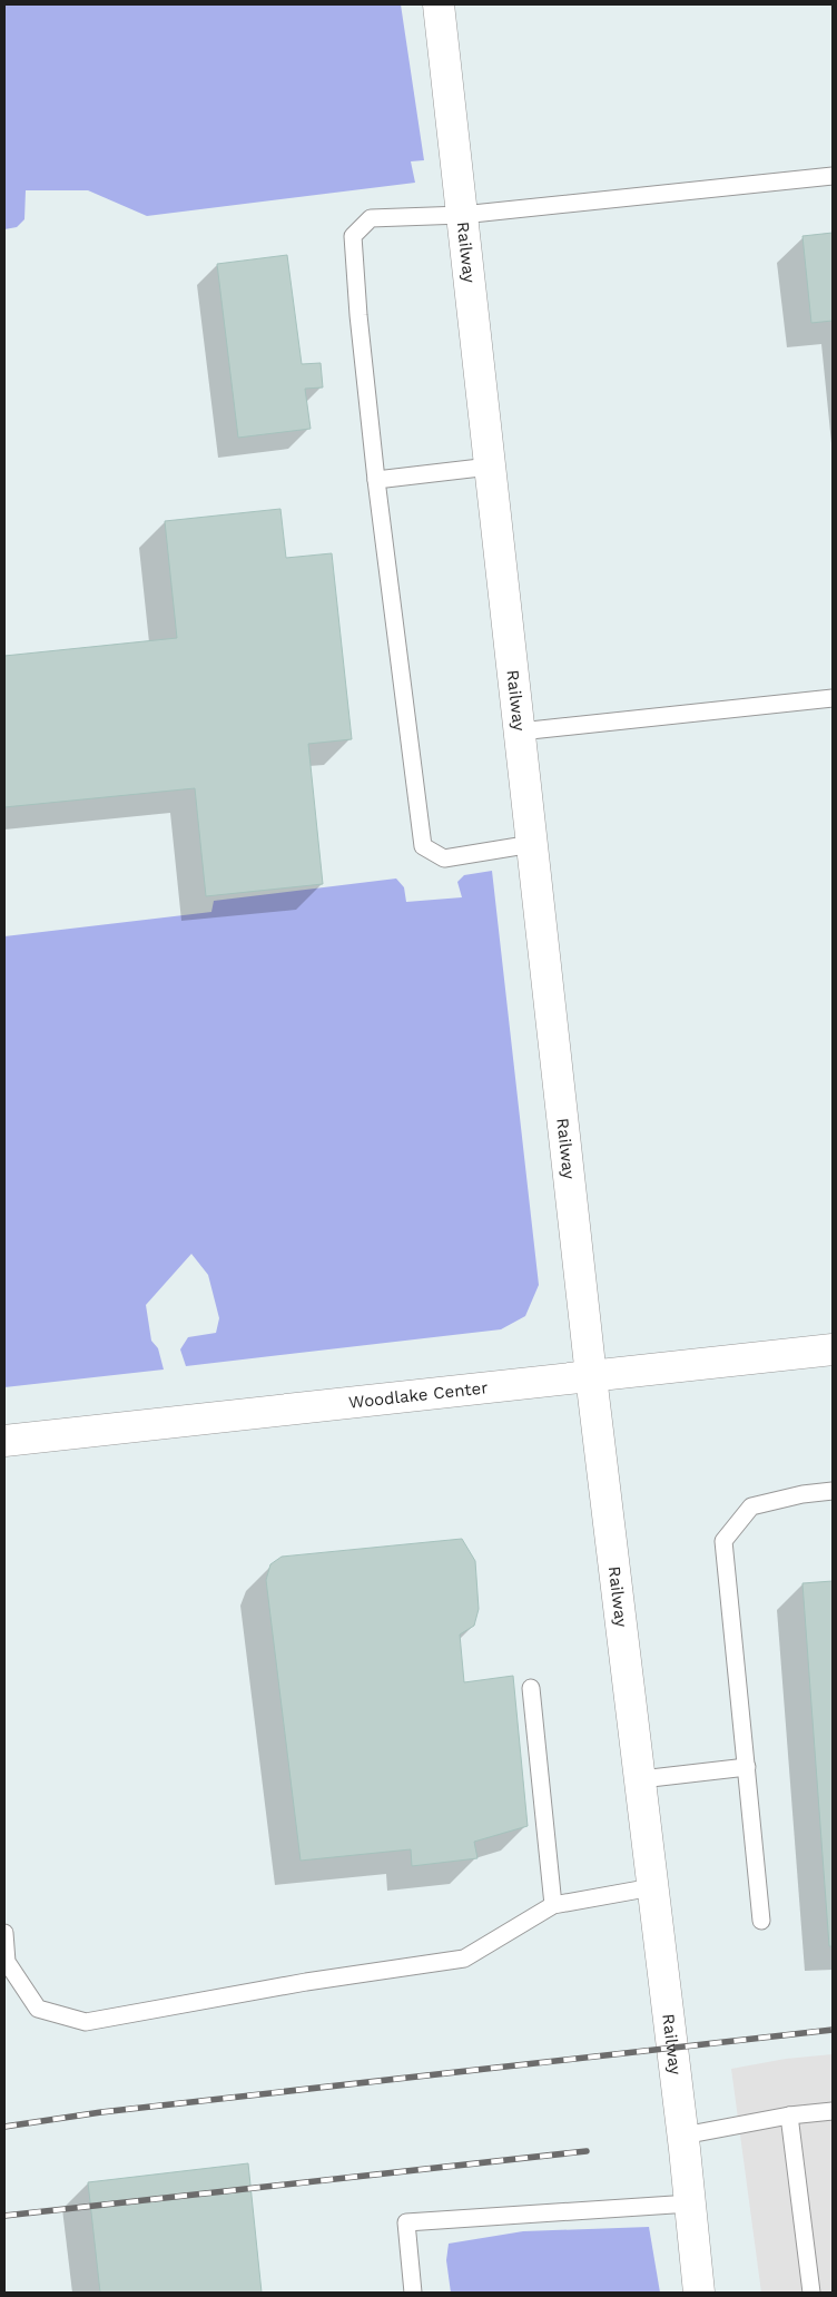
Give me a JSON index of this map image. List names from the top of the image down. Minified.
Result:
{"streets":{"street":["Railway","Woodlake Center"]},"crossings":[["Railway","Woodlake Center"]]}
